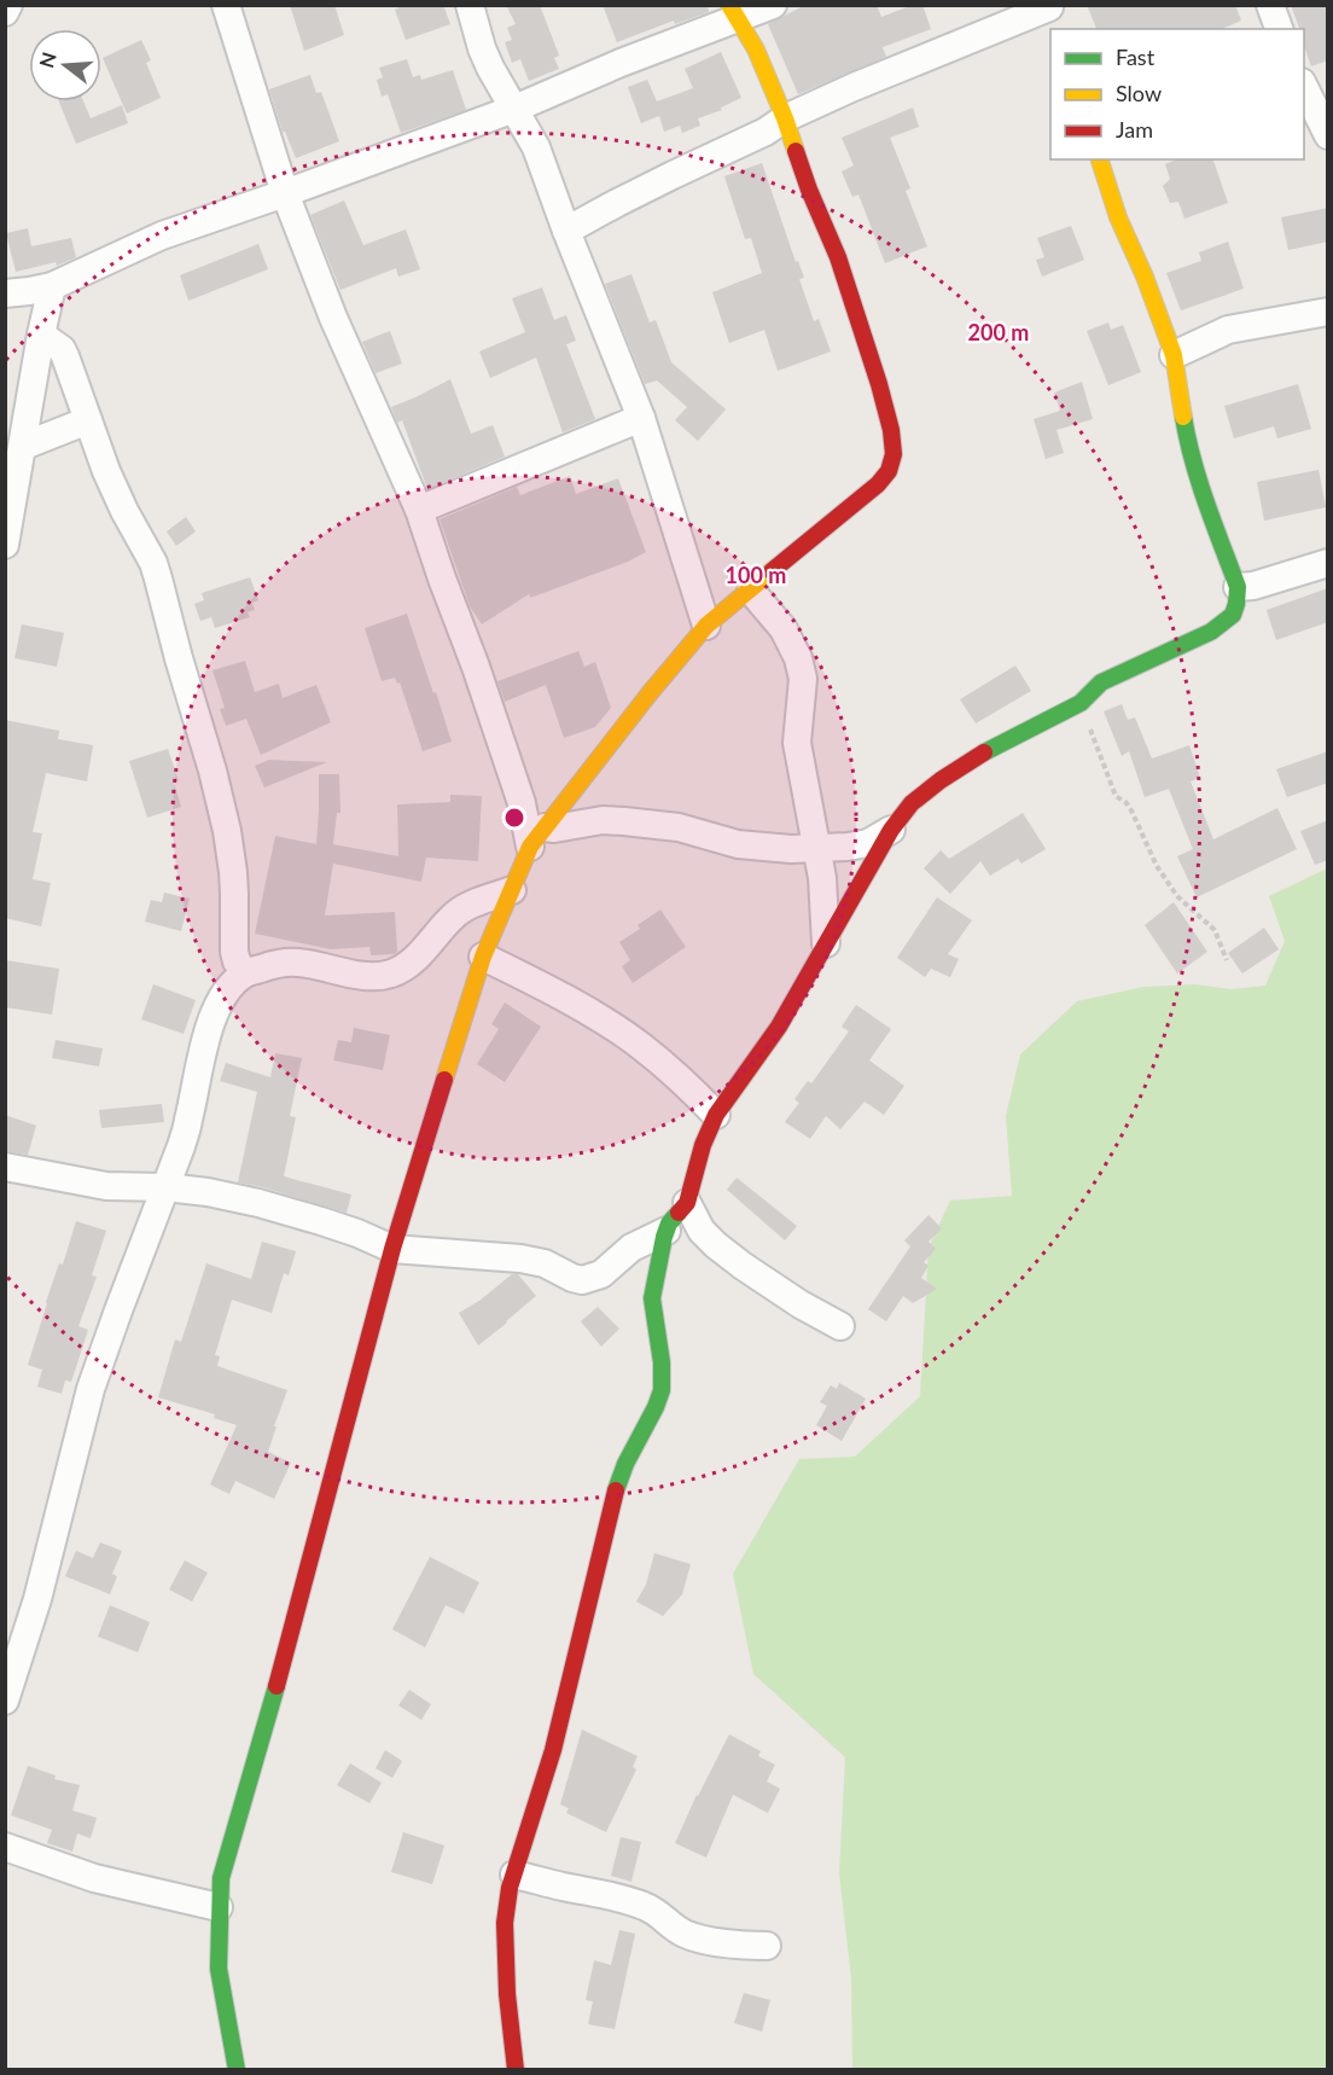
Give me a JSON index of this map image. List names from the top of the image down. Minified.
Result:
{"legend":["Fast","Slow","Jam"],"north":"left","rings":["200 m","100 m"]}
